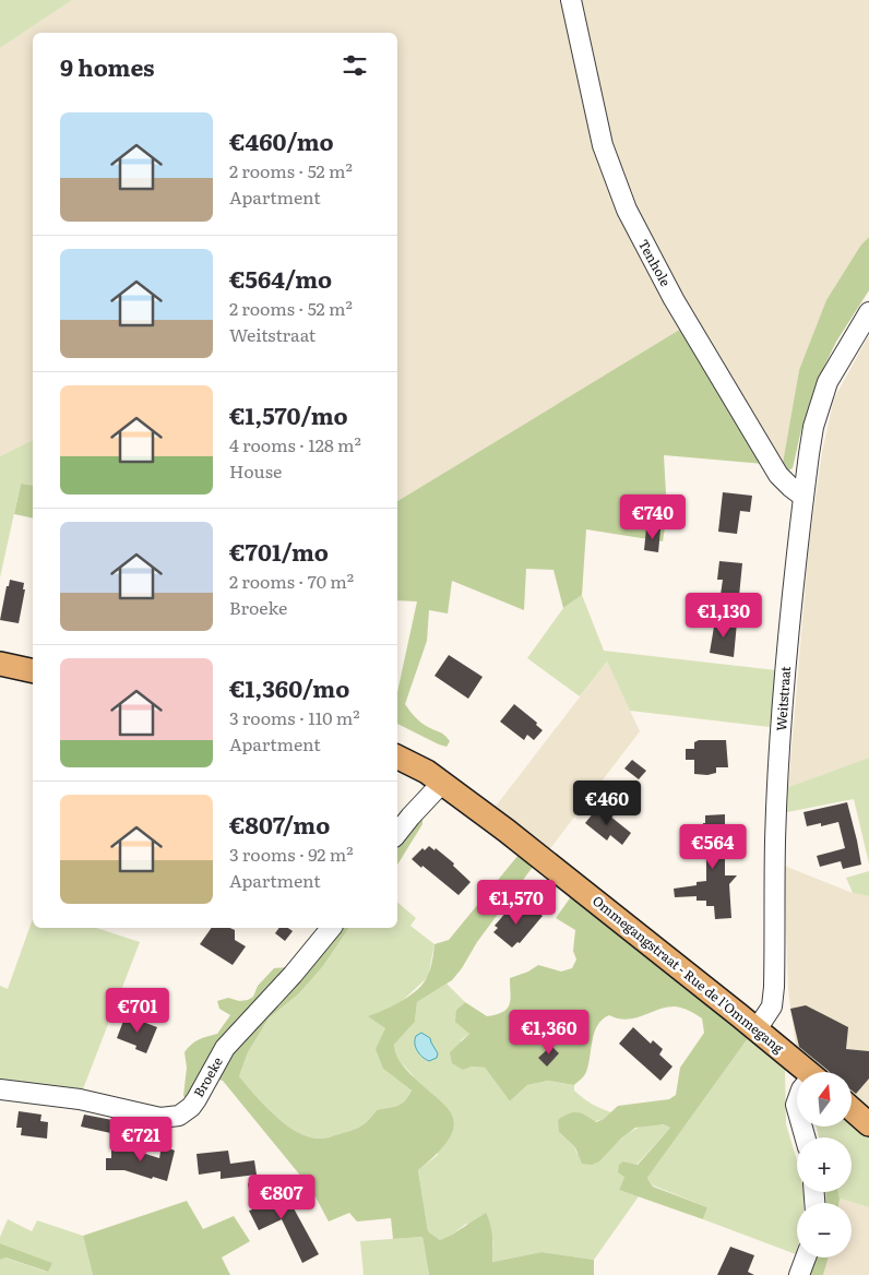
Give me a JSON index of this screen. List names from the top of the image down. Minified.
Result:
{"streets":{"main road":["Ommegangstraat - Rue de l'Ommegang"],"street":["Tenhole","Weitstraat","Broeke"]},"crossings":[["Tenhole","Weitstraat"],["Weitstraat","Ommegangstraat - Rue de l'Ommegang"]],"north":"top","page":{"heading":"9 homes","list":[{"name":"€460/mo","note":"2 rooms · 52 m² · Apartment"},{"name":"€564/mo","note":"2 rooms · 52 m² · Weitstraat"},{"name":"€1,570/mo","note":"4 rooms · 128 m² · House"},{"name":"€701/mo","note":"2 rooms · 70 m² · Broeke"},{"name":"€1,360/mo","note":"3 rooms · 110 m² · Apartment"},{"name":"€807/mo","note":"3 rooms · 92 m² · Apartment"}],"price":["€740","€1,130","€460","€564","€1,570","€701","€1,360","€721","€807"],"map_buttons":["+","−"]}}
